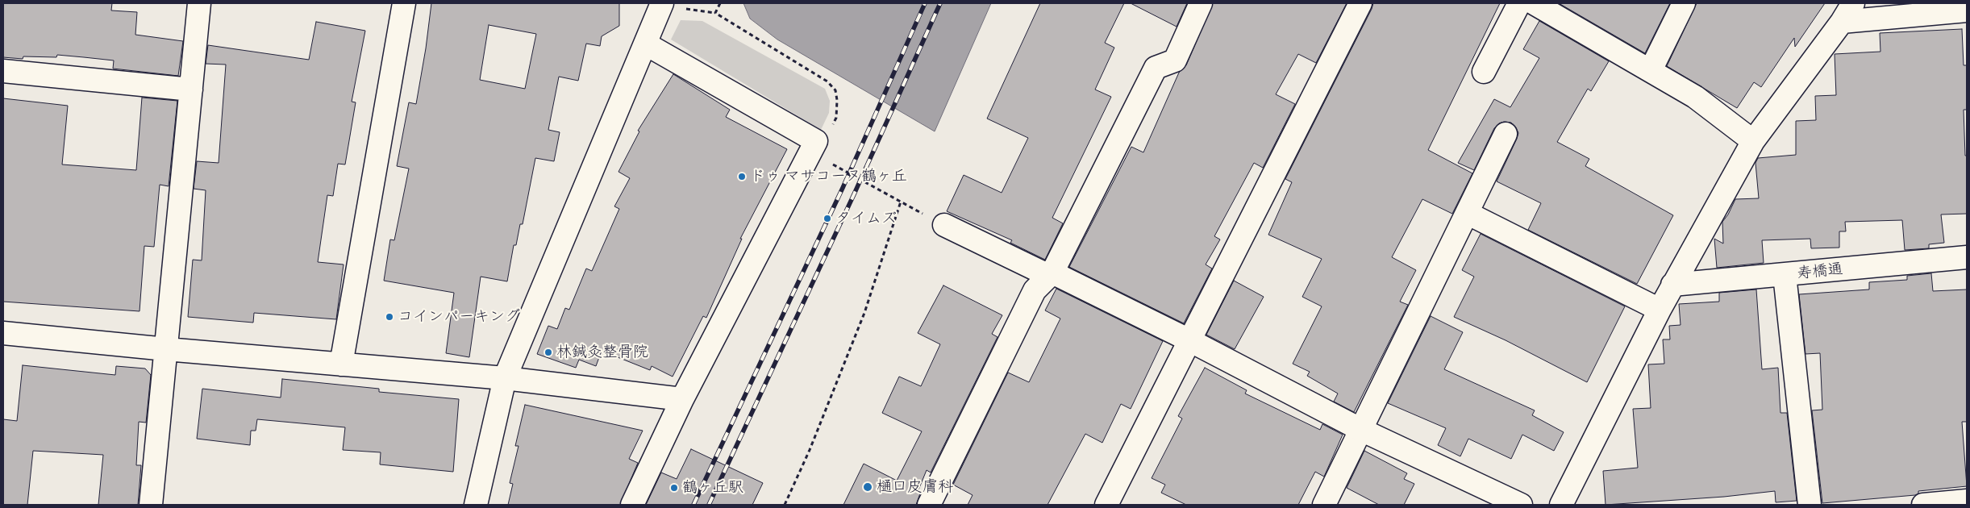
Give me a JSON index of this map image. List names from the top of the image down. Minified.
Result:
{"streets":{"street":["寿橋通"]},"places":["ドゥ マサコーヌ鶴ヶ丘","タイムズ","コインパーキング","林鍼灸整骨院","樋口皮膚科","鶴ヶ丘駅"]}
